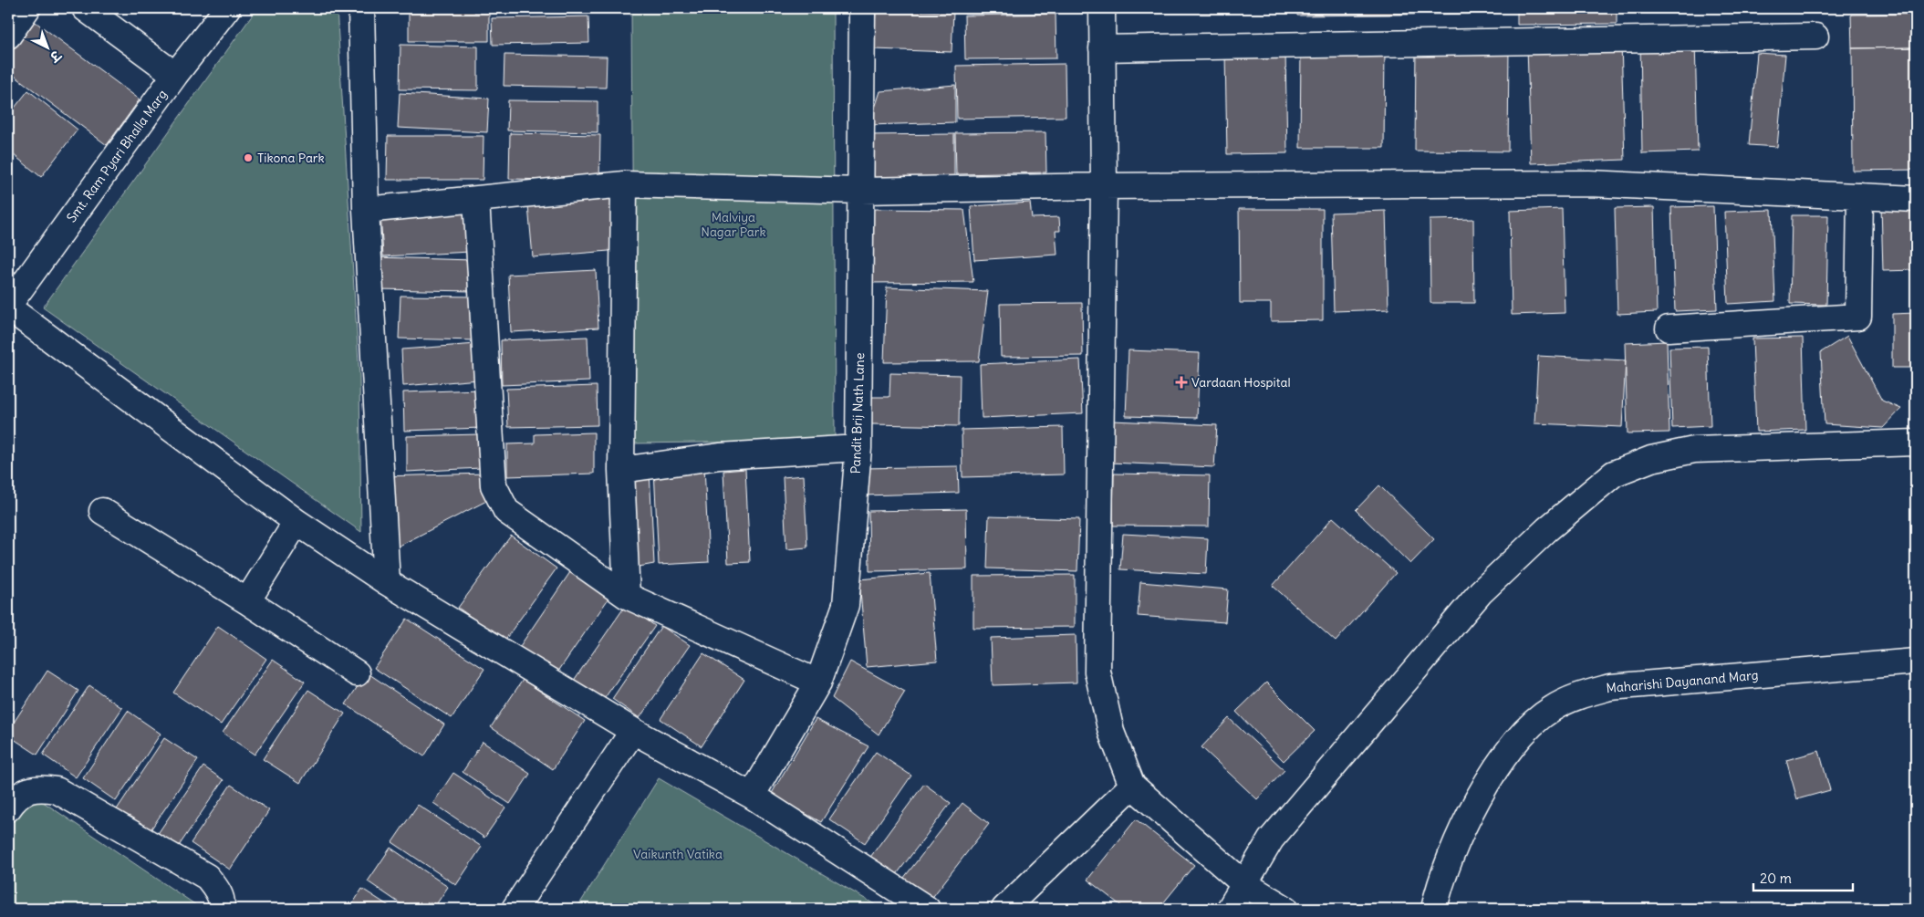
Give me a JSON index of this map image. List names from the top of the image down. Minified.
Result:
{"streets":{"street":["Smt. Ram Pyari Bhalla Marg","Pandit Brij Nath Lane","Maharishi Dayanand Marg"]},"parks":["Malviya Nagar Park","Vaikunth Vatika"],"places":{"other":["Tikona Park"],"health":["Vardaan Hospital"]},"scale_bar":"20 m","north":"bottom right"}
